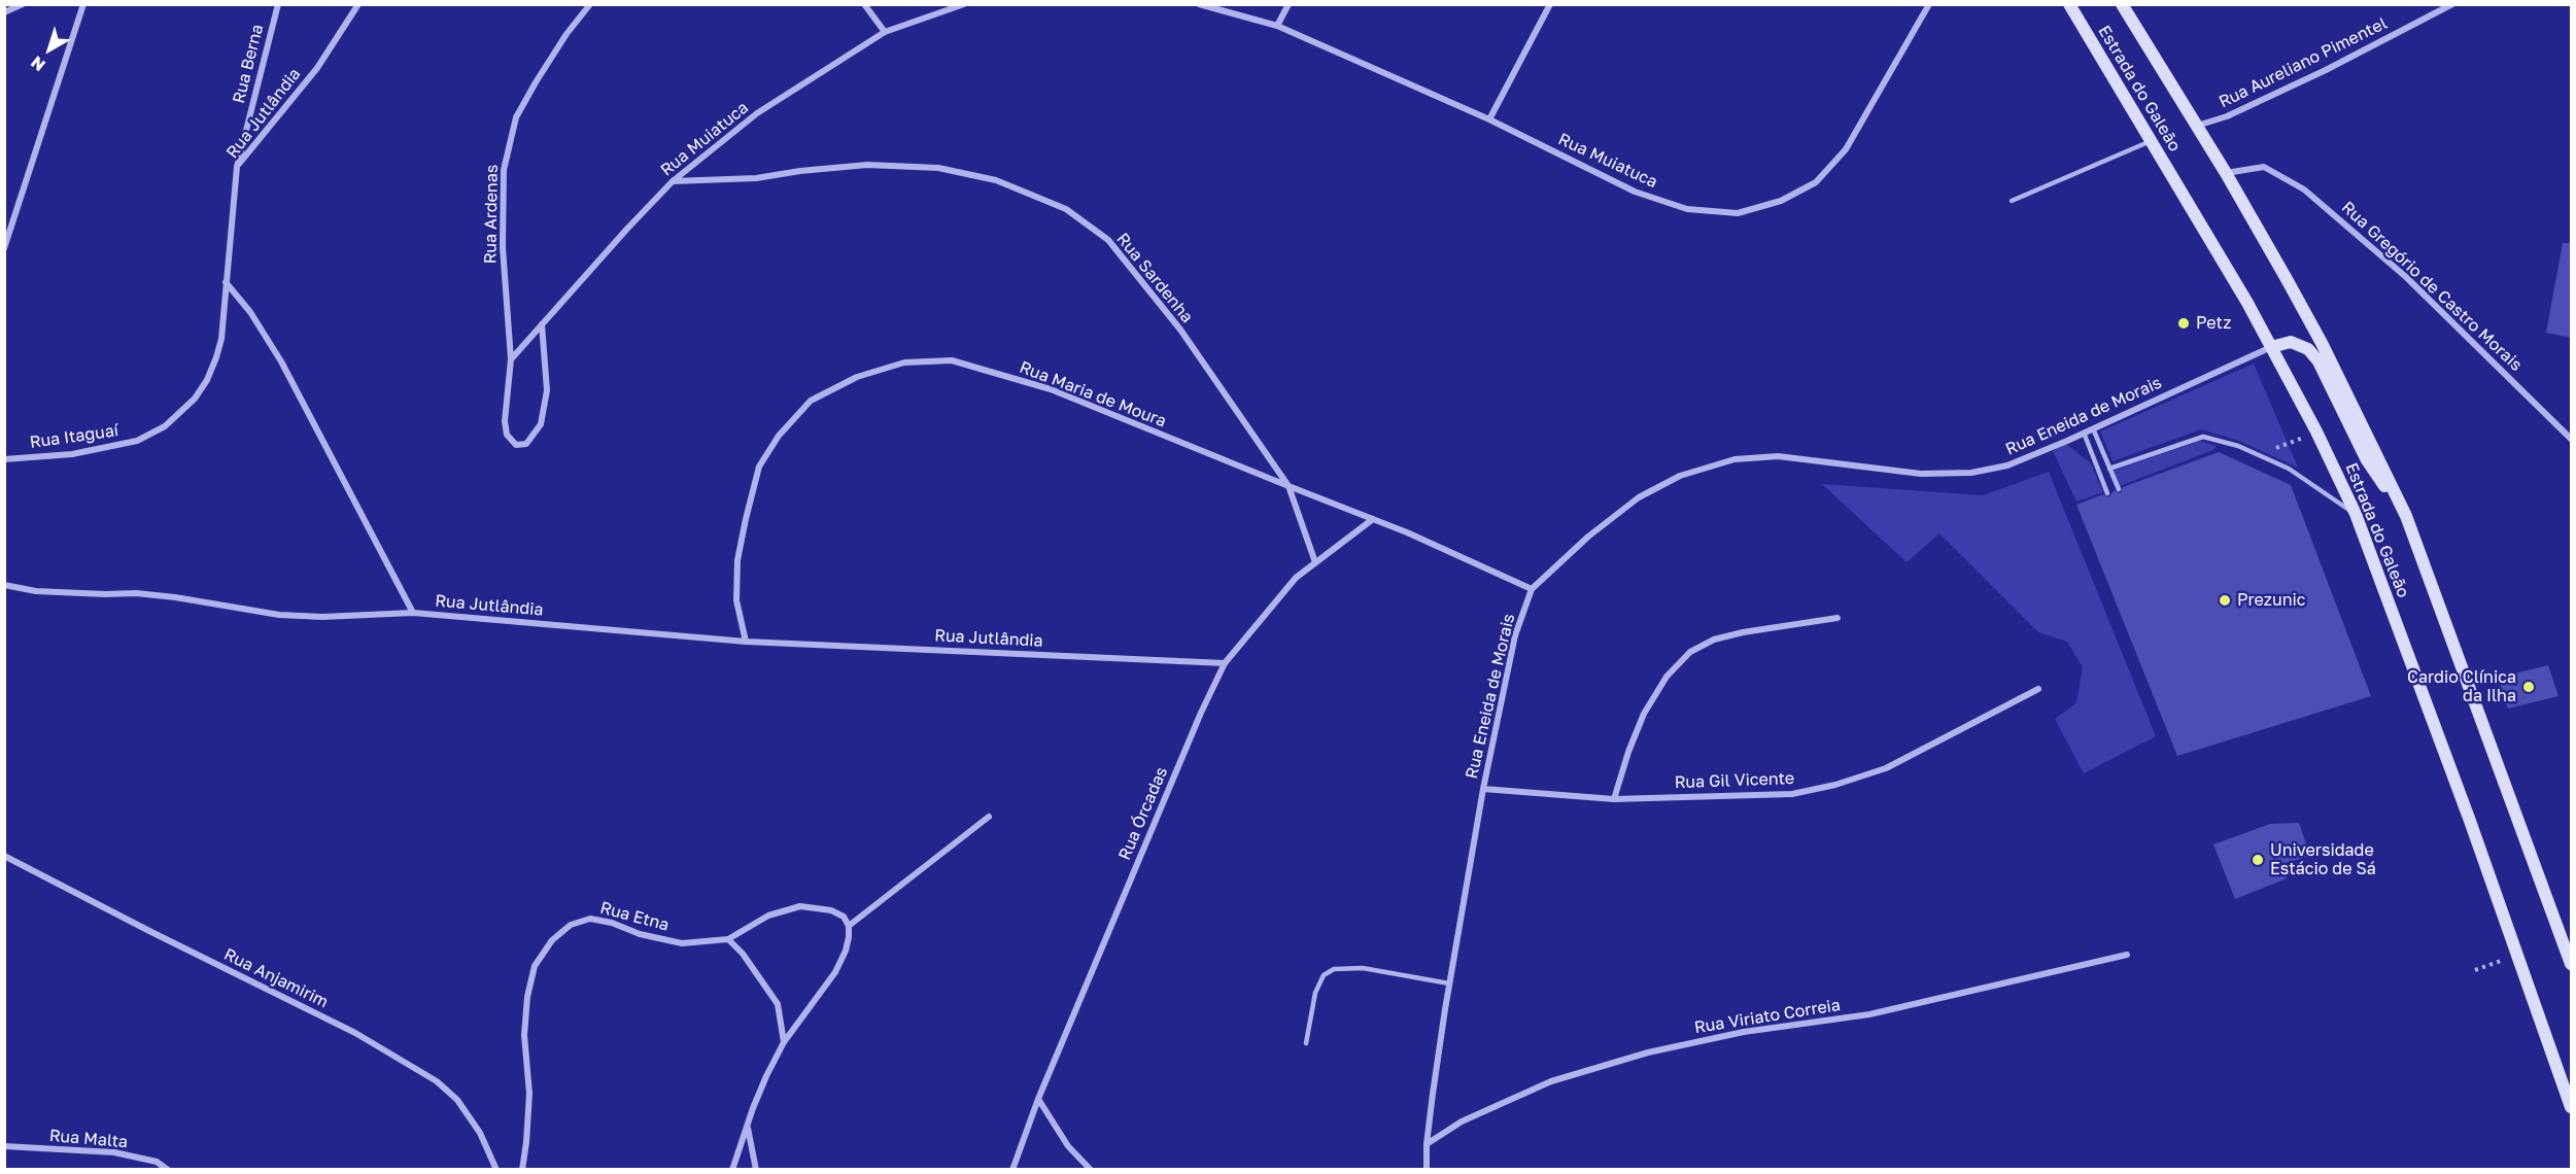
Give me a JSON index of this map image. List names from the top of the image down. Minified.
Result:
{"streets":{"main road":["Estrada do Galeão"],"street":["Rua Aureliano Pimentel","Rua Berna","Rua Jutlândia","Rua Muiatuca","Rua Ardenas","Rua Sardenha","Rua Gregório de Castro Morais","Rua Maria de Moura","Rua Eneida de Morais","Rua Itaguaí","Rua Gil Vicente","Rua Órcadas","Rua Etna","Rua Anjamirim","Rua Viriato Correia","Rua Malta"]},"crossings":[["Rua Aureliano Pimentel","Estrada do Galeão"],["Rua Berna","Rua Jutlândia"],["Estrada do Galeão","Rua Gregório de Castro Morais"],["Estrada do Galeão","Rua Eneida de Morais"],["Rua Jutlândia","Rua Maria de Moura"],["Rua Jutlândia","Rua Itaguaí"],["Rua Jutlândia","Rua Órcadas"],["Rua Muiatuca","Rua Ardenas"],["Rua Muiatuca","Rua Sardenha"],["Rua Sardenha","Rua Maria de Moura"],["Rua Sardenha","Rua Órcadas"],["Rua Maria de Moura","Rua Eneida de Morais"],["Rua Maria de Moura","Rua Órcadas"],["Rua Eneida de Morais","Rua Gil Vicente"],["Rua Eneida de Morais","Rua Viriato Correia"]],"places":["Petz","Prezunic","Cardio Clínica da Ilha","Universidade Estácio de Sá"],"north":"bottom left"}
